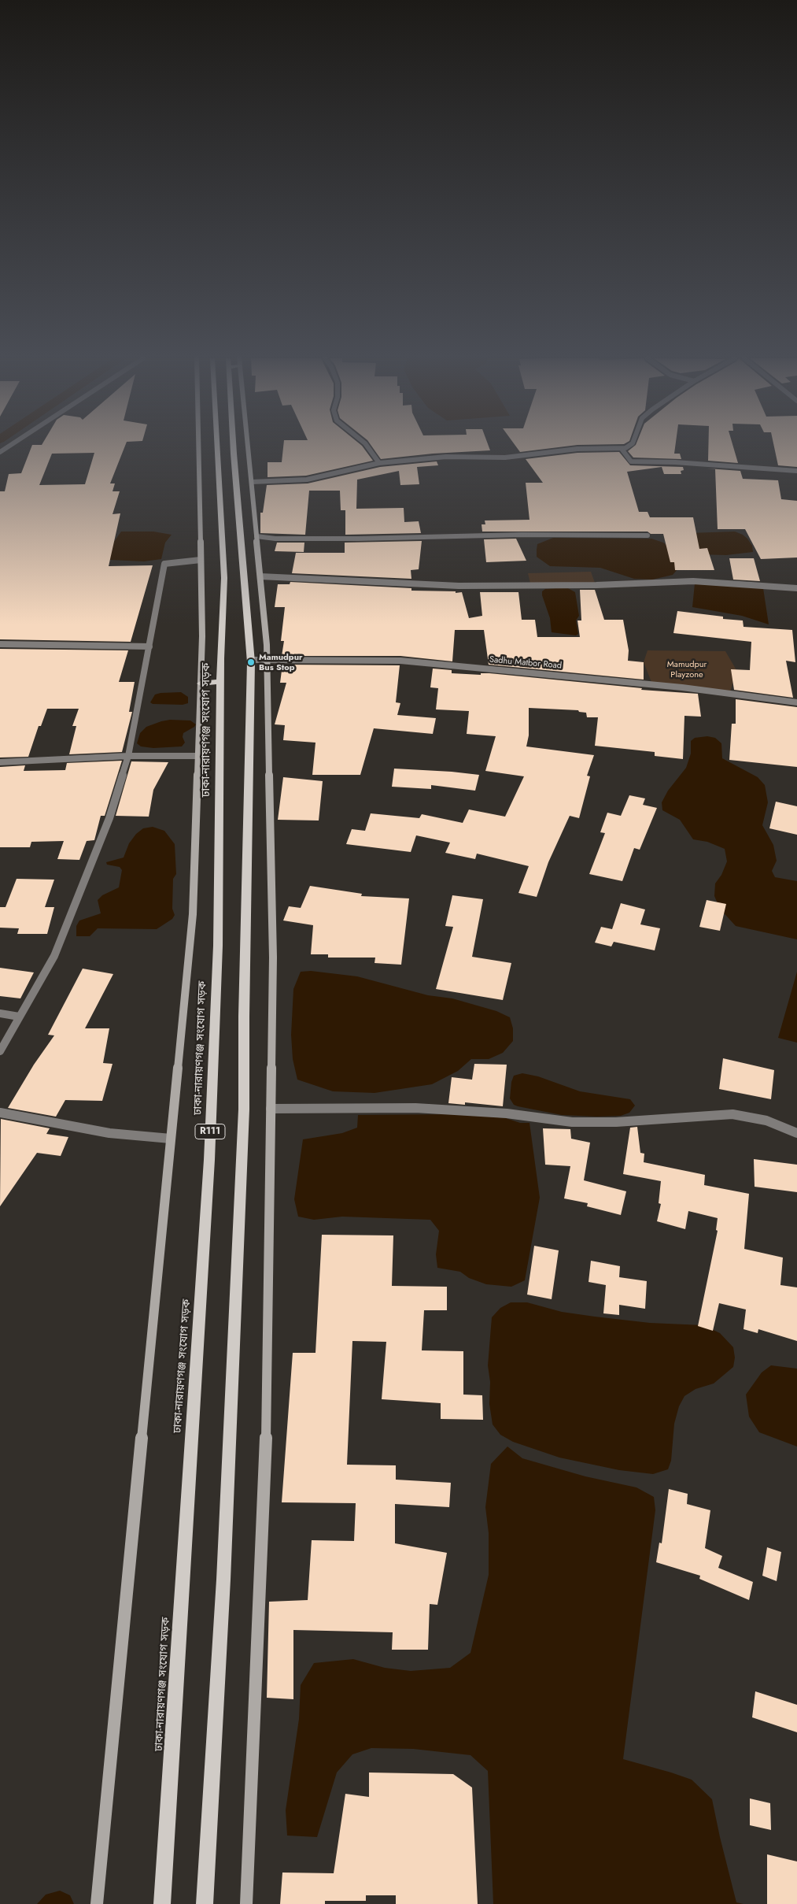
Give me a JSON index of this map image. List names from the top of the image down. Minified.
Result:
{"streets":{"main road":["ঢাকা-নারায়ণগঞ্জ সংযোগ সড়ক","R111"],"street":["Sadhu Matbor Road"]},"parks":["Mamudpur Playzone"],"places":["Mamudpur Bus Stop"]}
